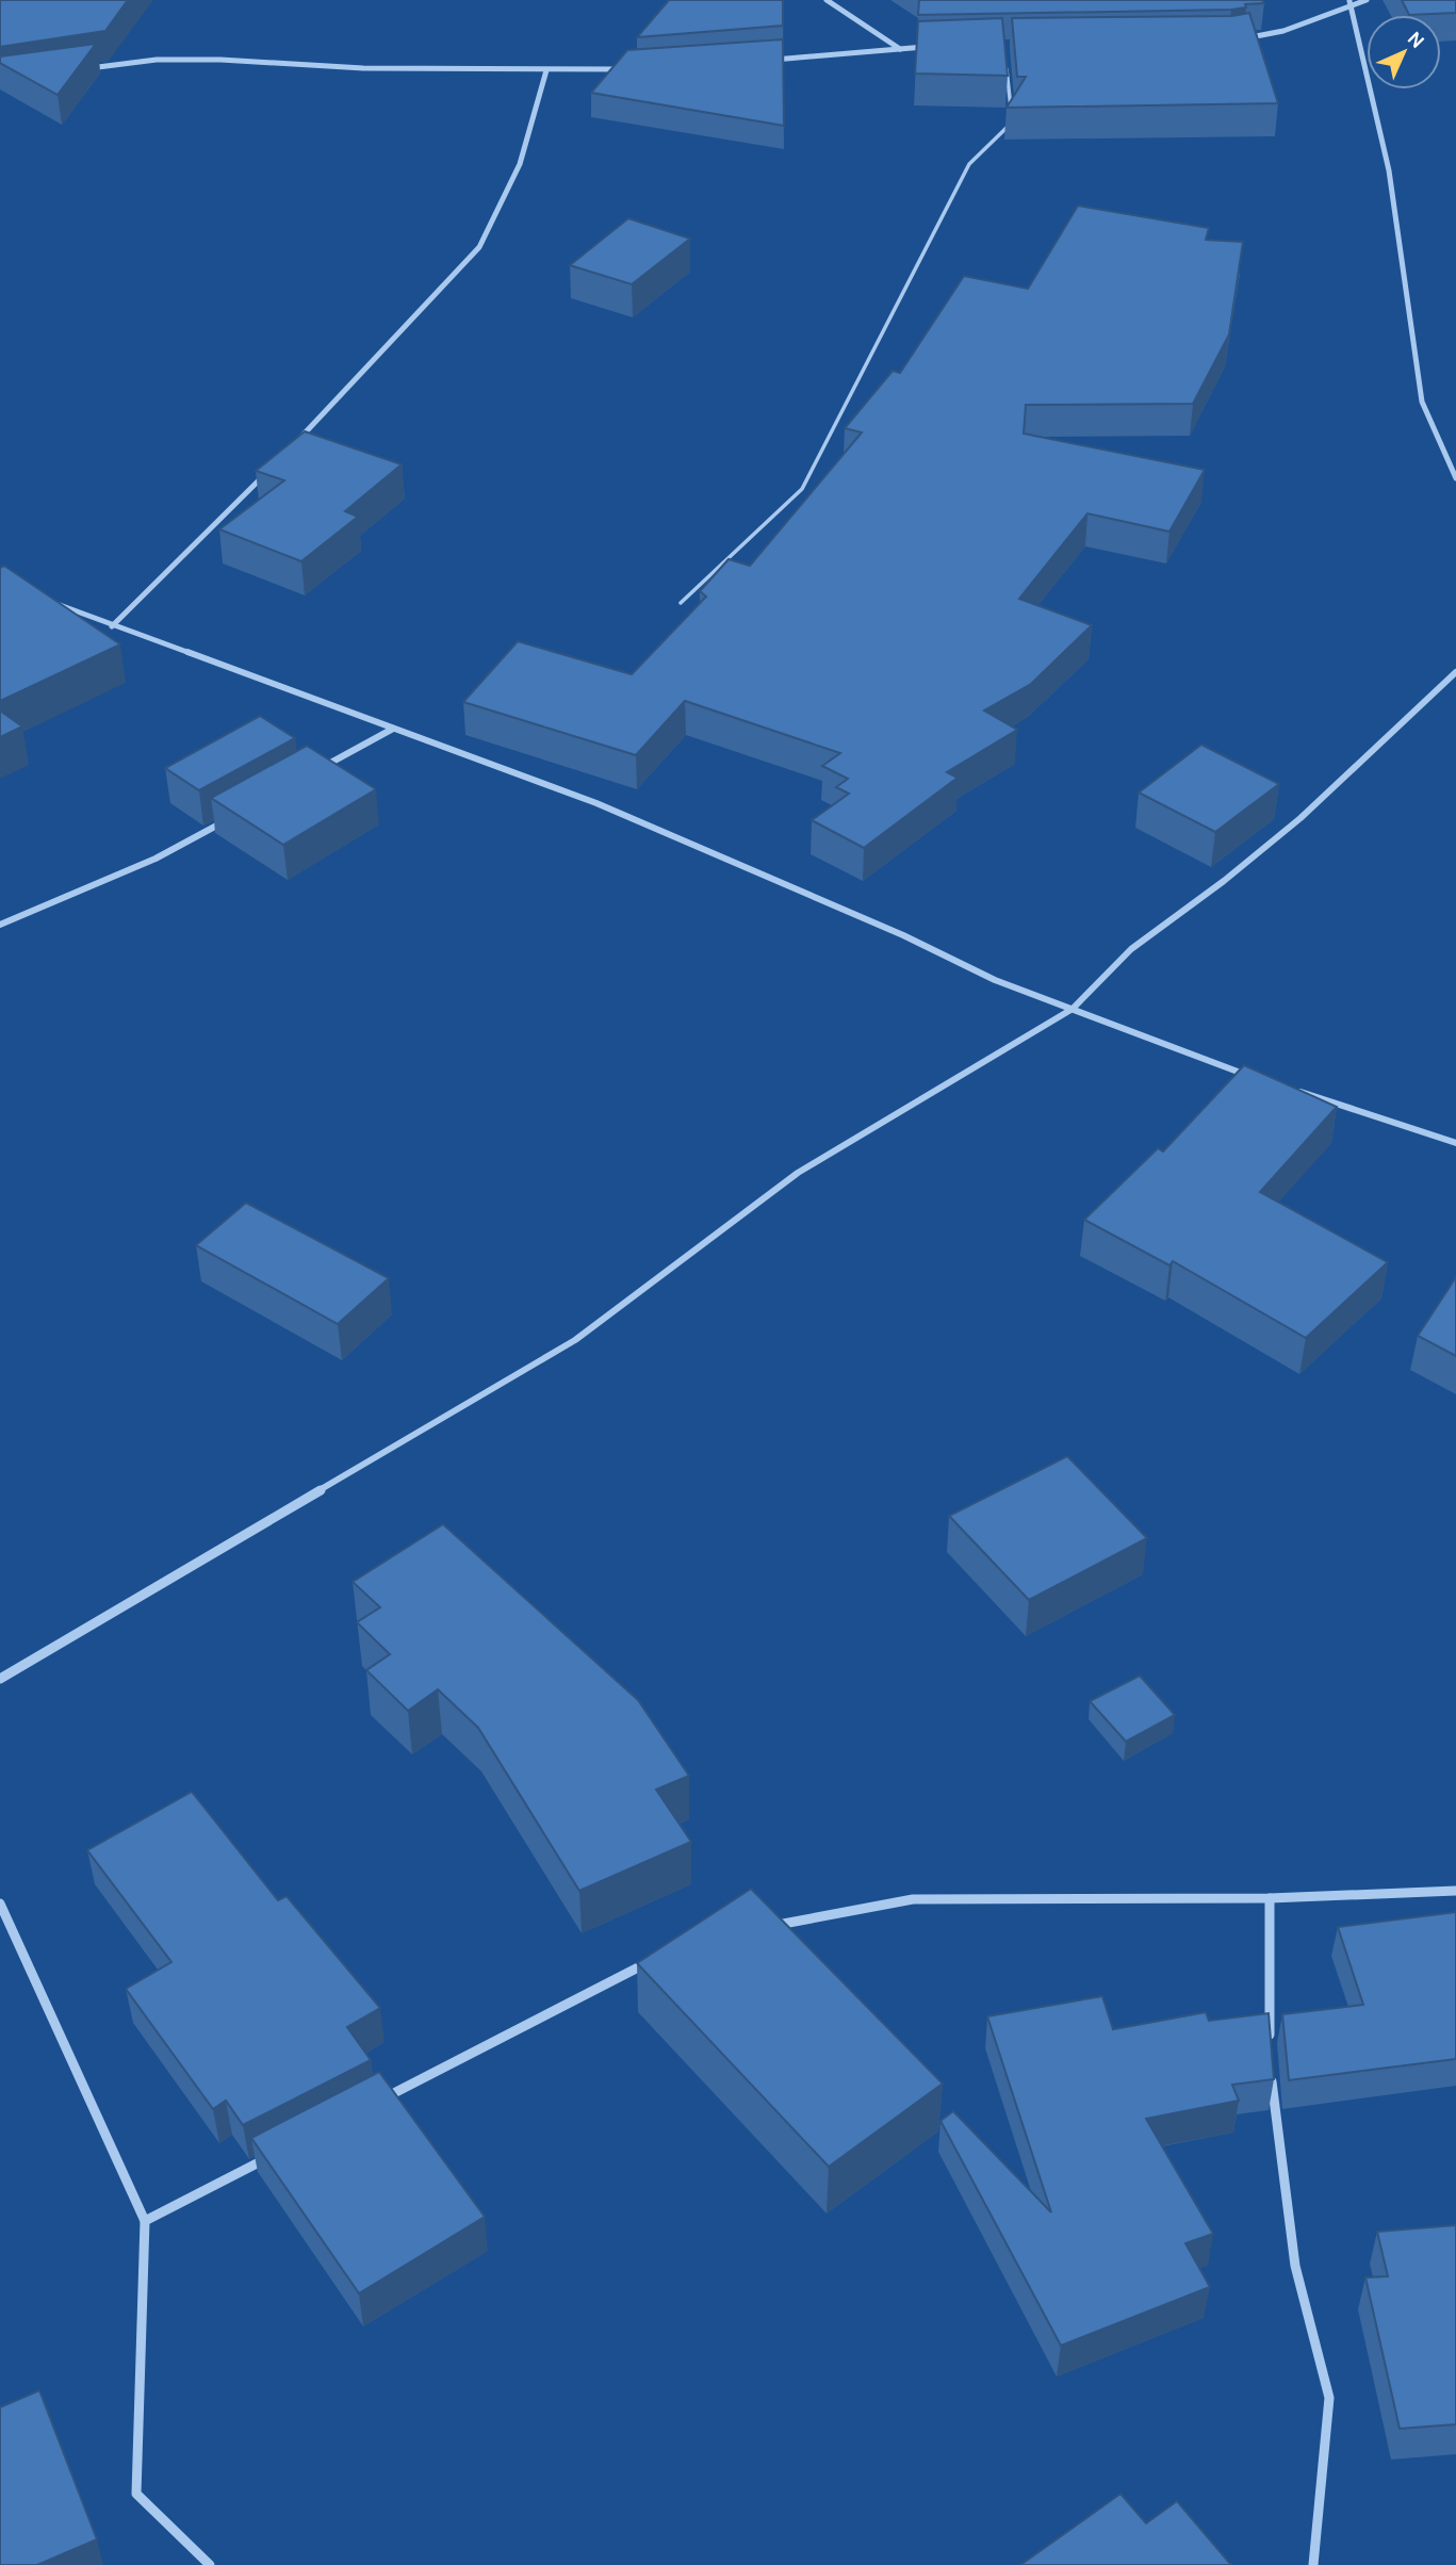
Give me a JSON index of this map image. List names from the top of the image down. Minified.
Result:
{"north":"top right"}
